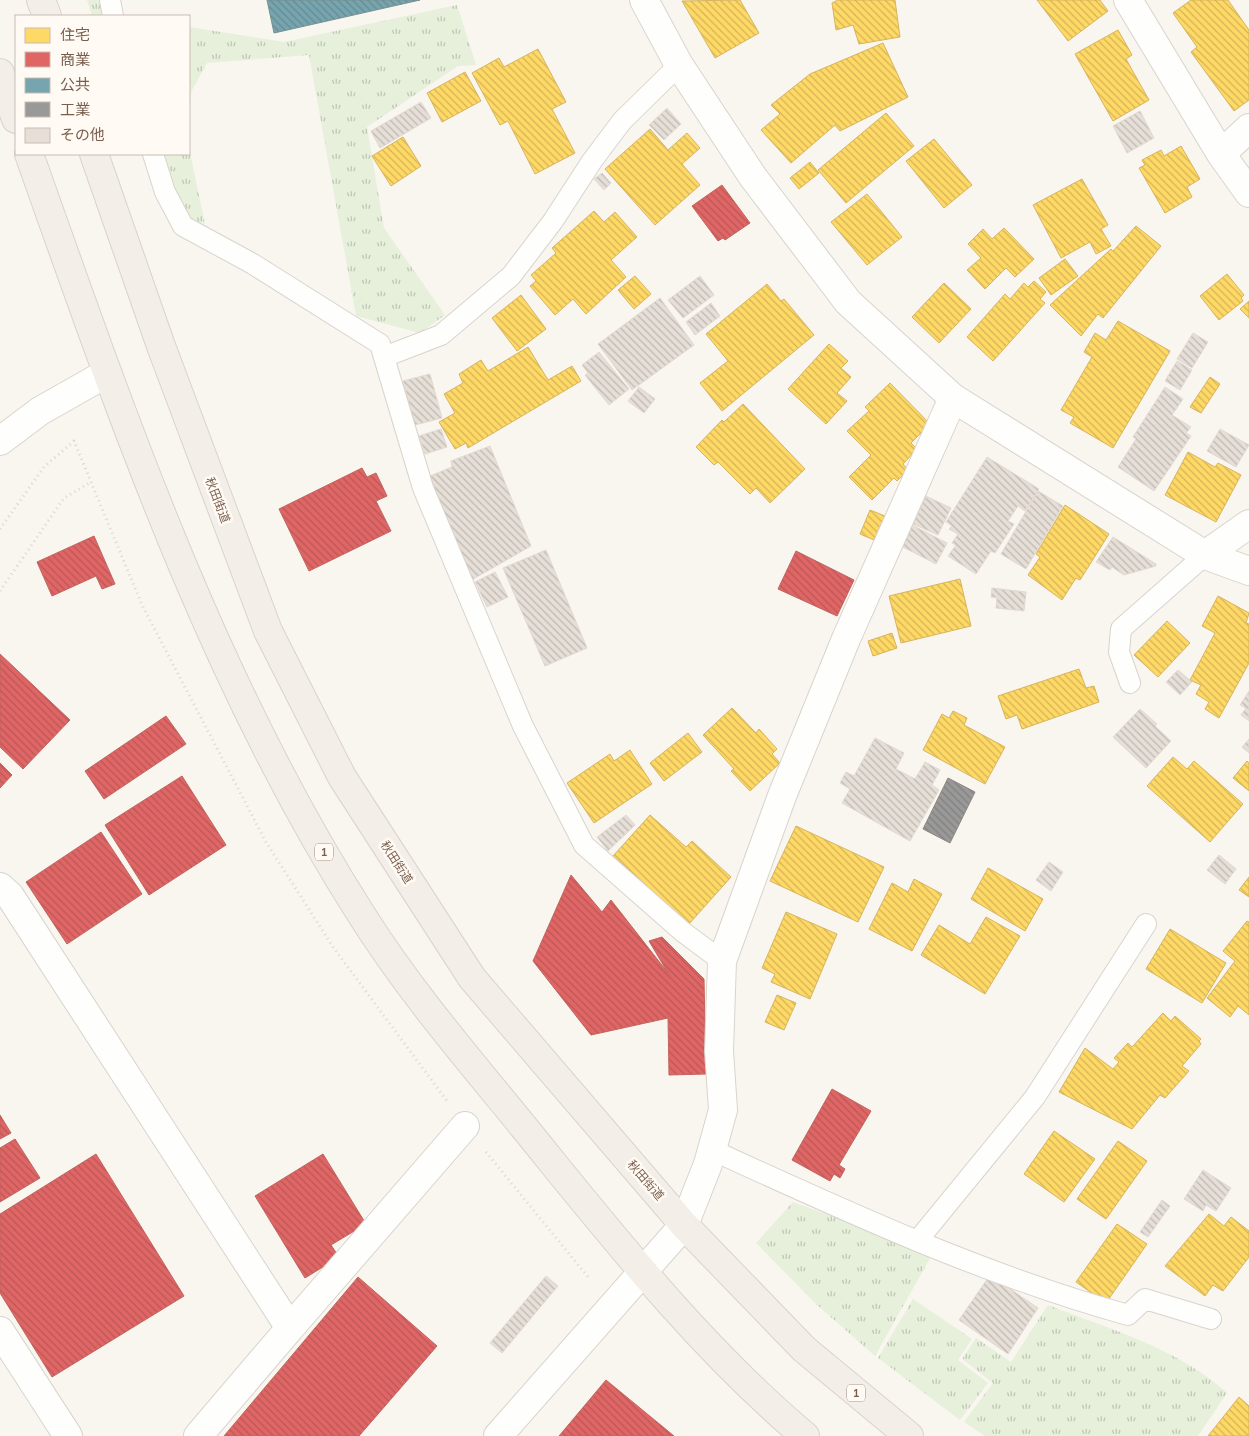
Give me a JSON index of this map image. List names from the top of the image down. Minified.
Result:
{"streets":{"main road":["秋田街道","1"]},"legend":["住宅","商業","公共","工業","その他"]}
